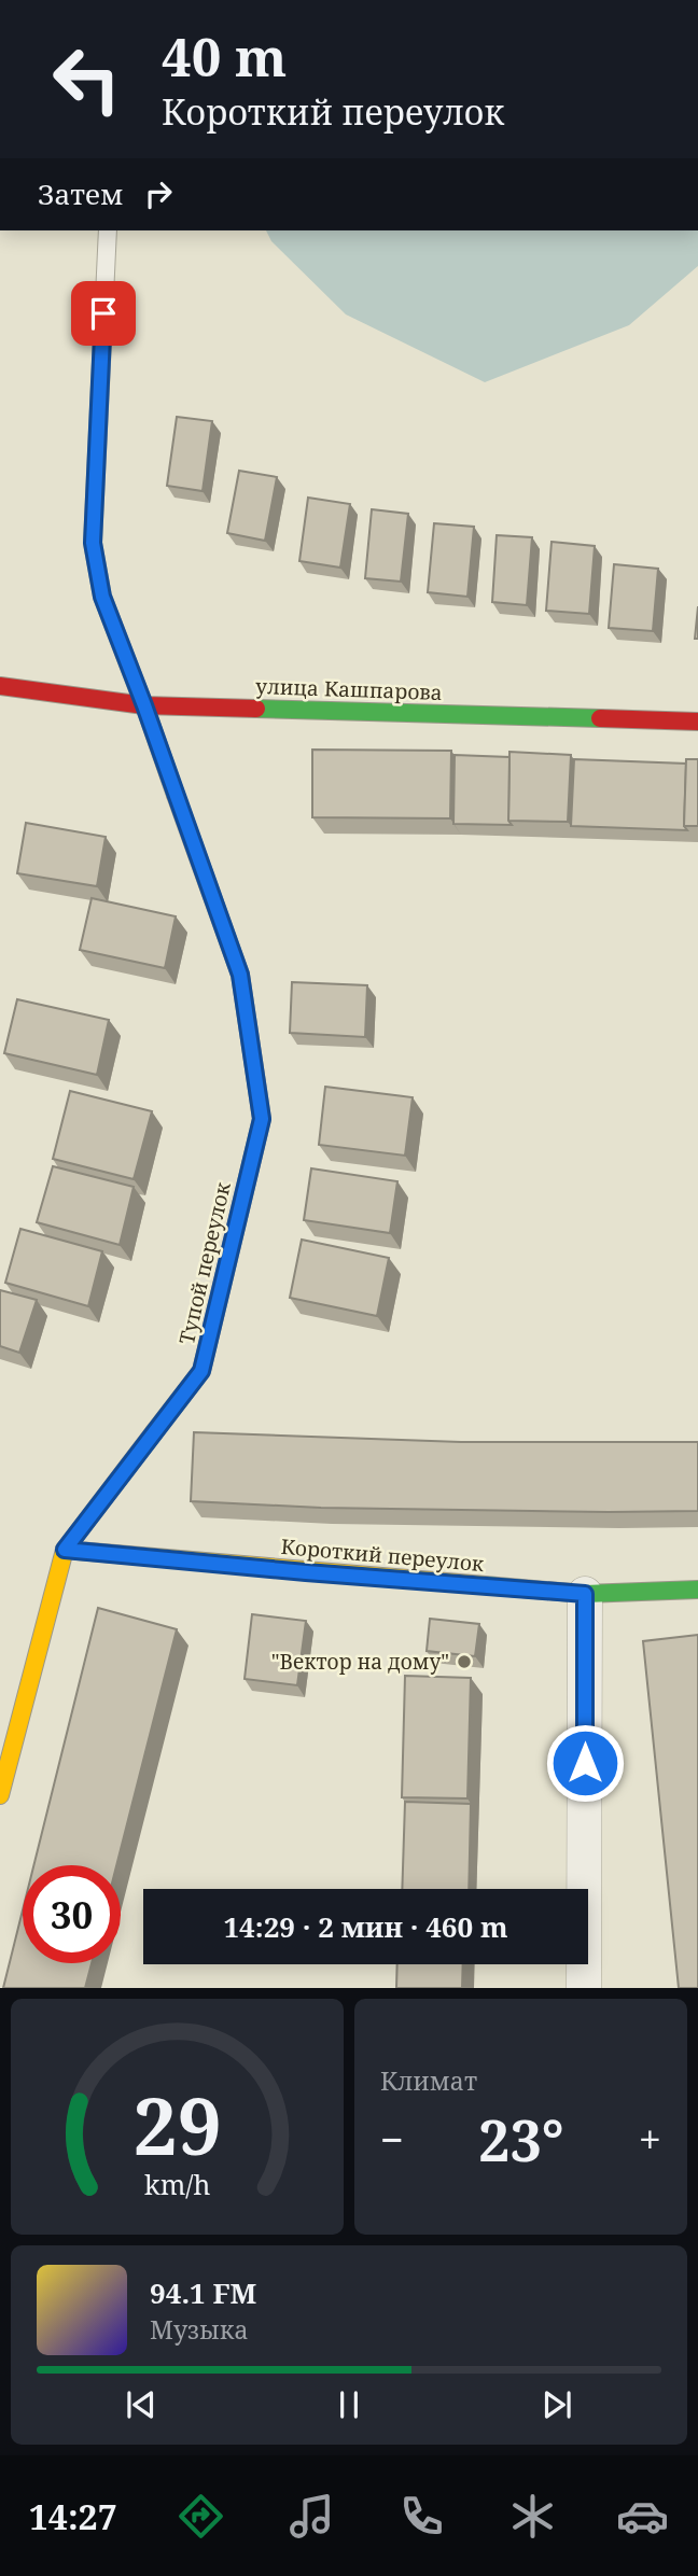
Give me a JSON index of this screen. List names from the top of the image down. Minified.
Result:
{"streets":{"street":["улица Кашпарова","Тупой переулок","Короткий переулок"]},"crossings":[["улица Кашпарова","Тупой переулок"],["Тупой переулок","Короткий переулок"]],"places":["\"Вектор на дому\""],"page":{"turn":["40 m","Короткий переулок"],"then":"Затем","limit":"30","trip":"14:29 · 2 мин · 460 m","tile":"Климат","heat":["−","23°","+"],"song":["94.1 FM","Музыка"],"tabs":"14:27","gauge":["29","km/h"]}}
